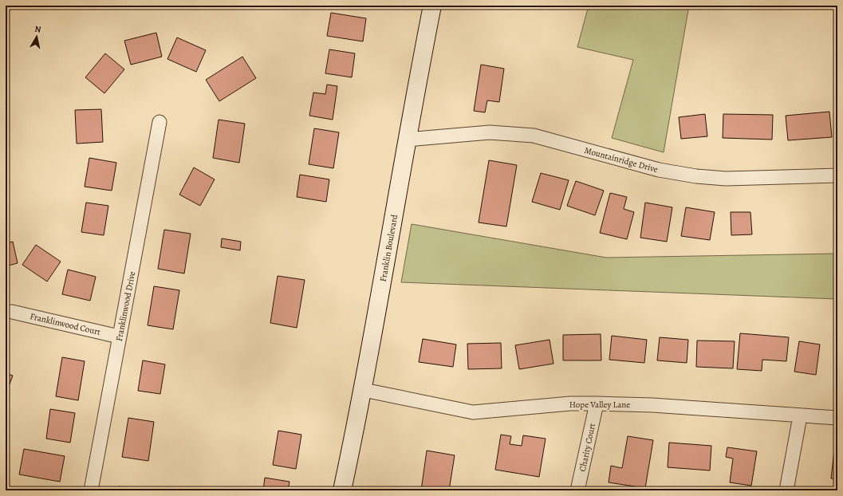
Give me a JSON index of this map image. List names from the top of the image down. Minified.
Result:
{"streets":{"street":["Mountainridge Drive","Franklin Boulevard","Franklinwood Drive","Franklinwood Court","Hope Valley Lane","Charity Court"]},"crossings":[["Mountainridge Drive","Franklin Boulevard"],["Franklin Boulevard","Hope Valley Lane"],["Franklinwood Drive","Franklinwood Court"],["Hope Valley Lane","Charity Court"]],"north":"top"}
